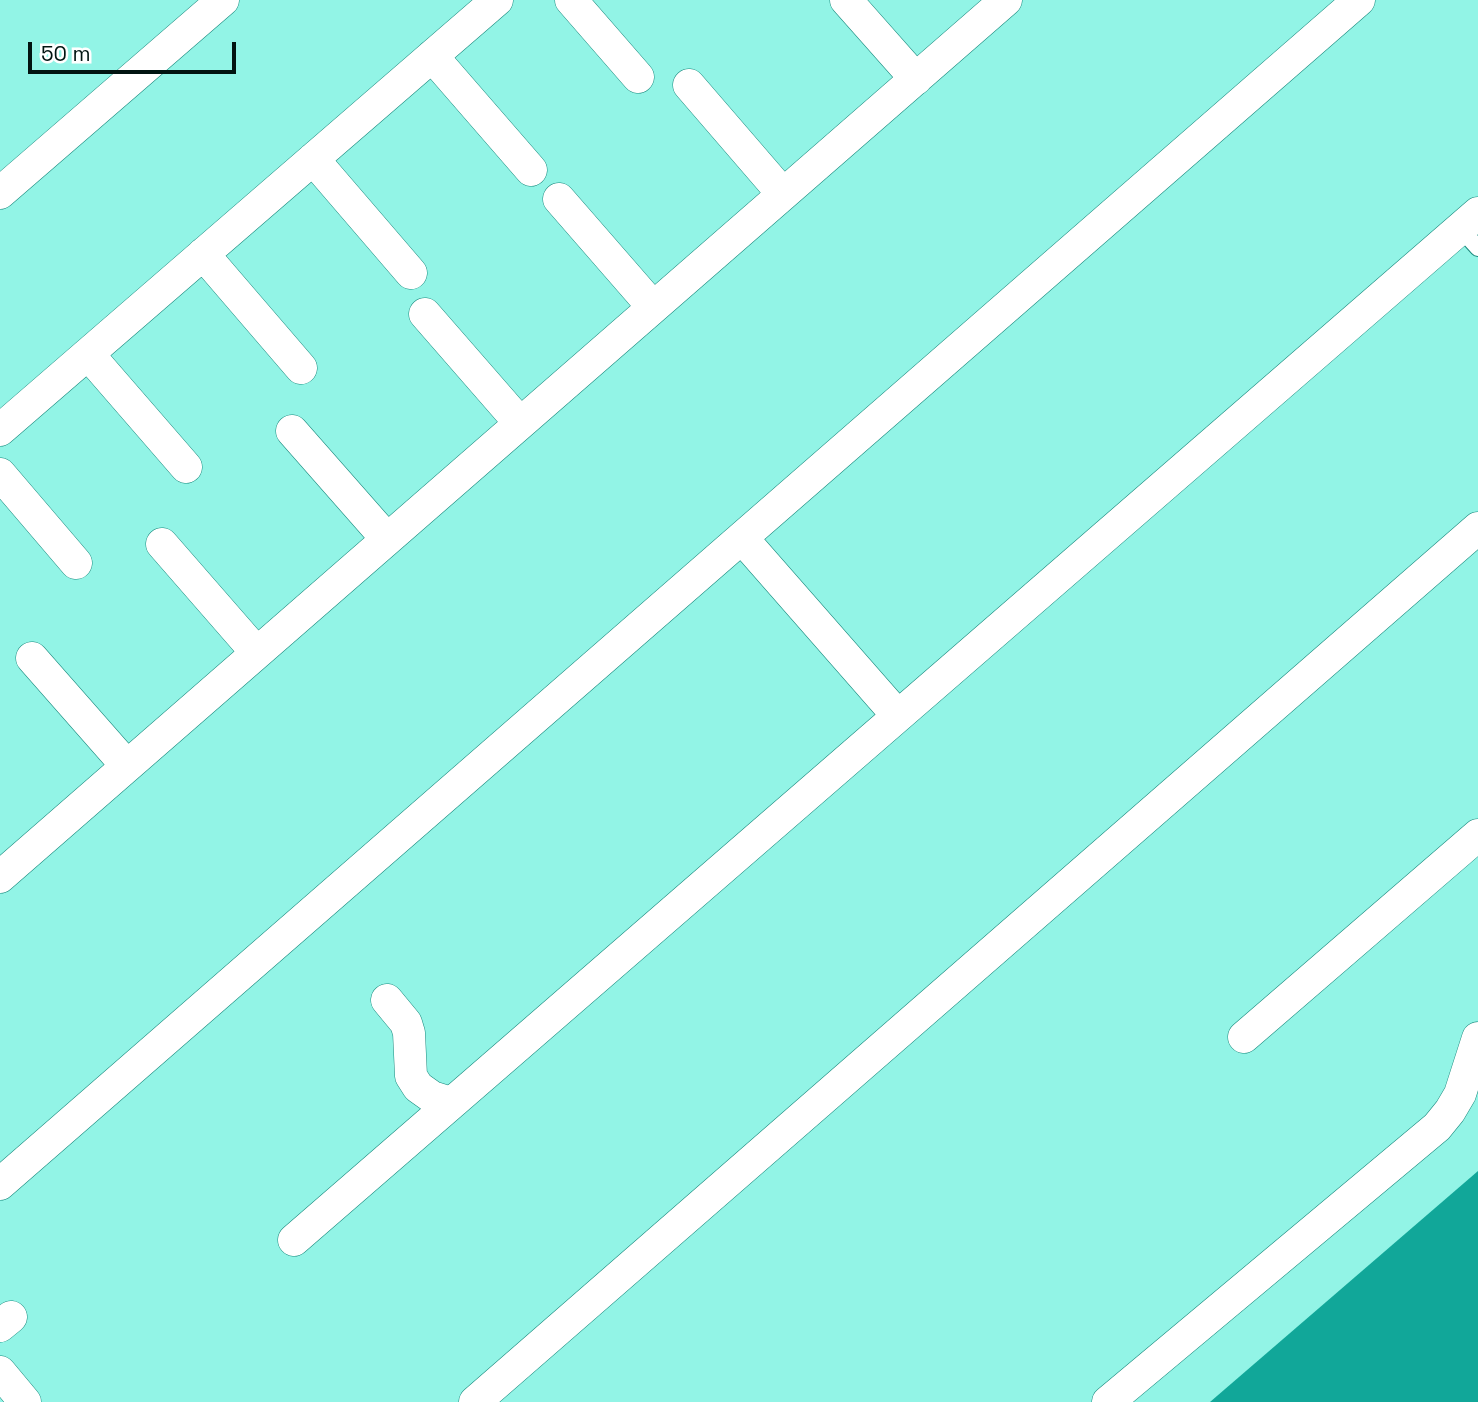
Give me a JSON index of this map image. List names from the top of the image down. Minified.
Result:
{"scale_bar":"50 m"}
